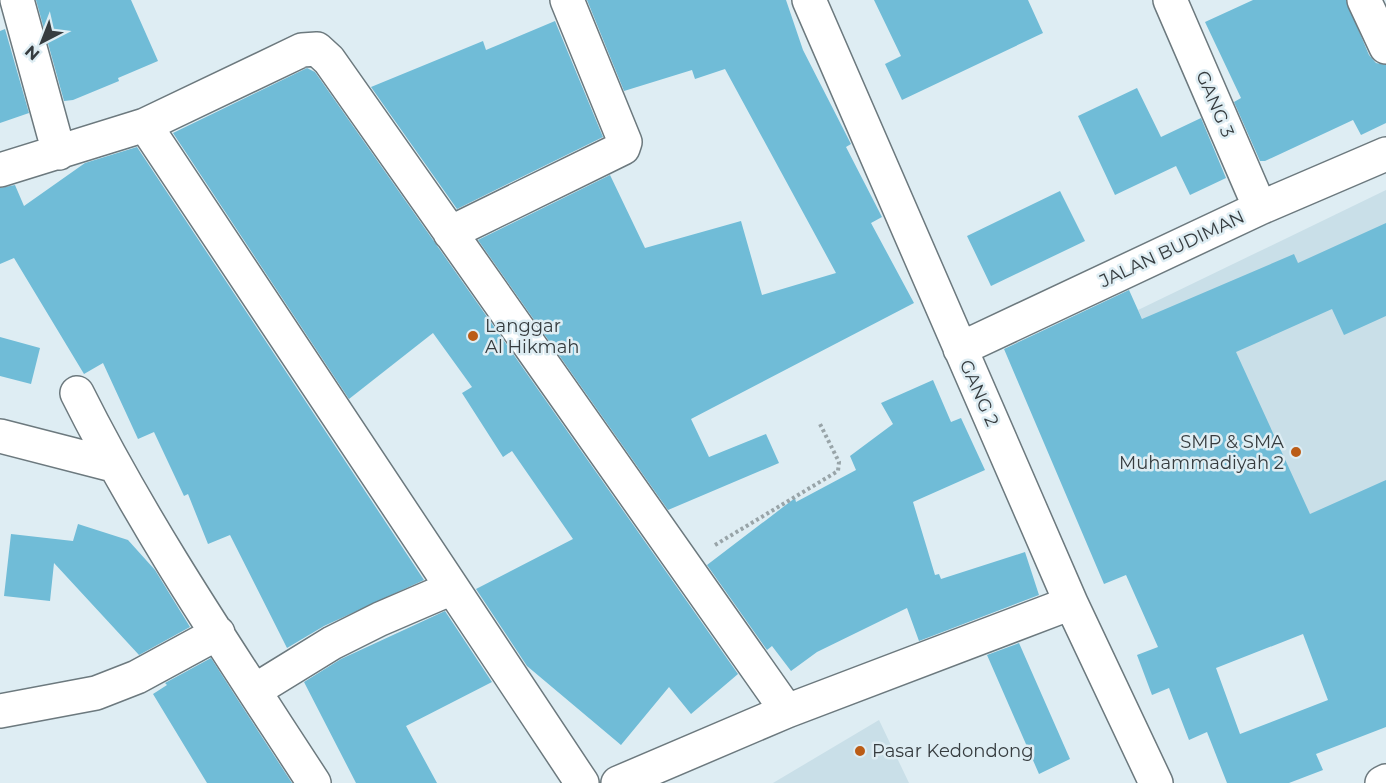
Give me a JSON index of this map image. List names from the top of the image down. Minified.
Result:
{"streets":{"street":["GANG 3","JALAN BUDIMAN","GANG 2"]},"crossings":[["GANG 3","JALAN BUDIMAN"],["JALAN BUDIMAN","GANG 2"]],"places":["Langgar Al Hikmah","SMP & SMA Muhammadiyah 2","Pasar Kedondong"],"north":"bottom left"}
